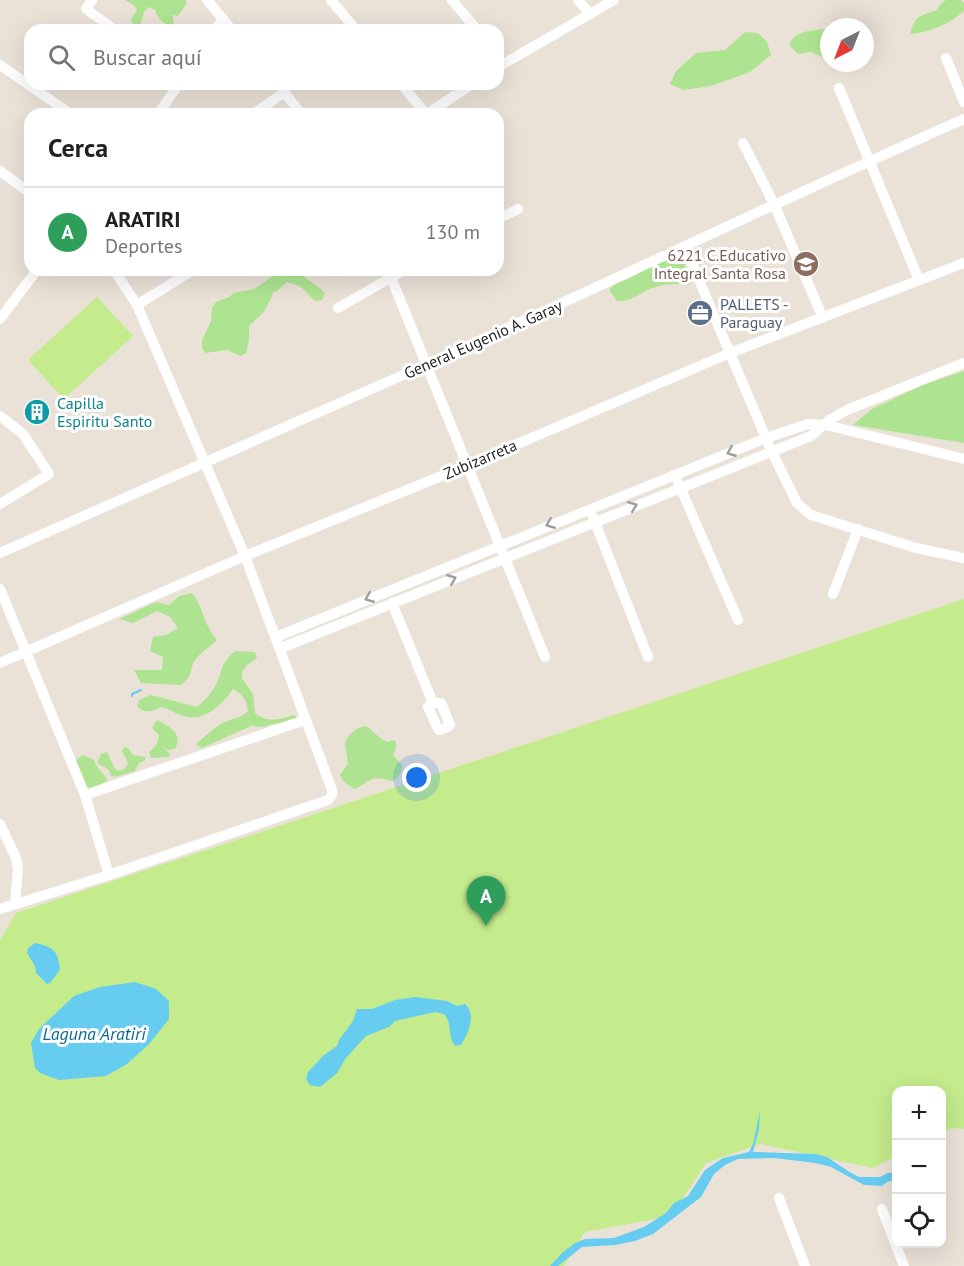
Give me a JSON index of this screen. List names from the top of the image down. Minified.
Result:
{"streets":{"street":["General Eugenio A. Garay","Zubizarreta"]},"water":["Laguna Aratiri"],"places":{"school or university":["6221 C.Educativo Integral Santa Rosa"],"office":["PALLETS - Paraguay"],"building":["Capilla Espiritu Santo"]},"north":"bottom left","page":{"search":"Buscar aquí","heading":"Cerca","list":[{"mark":"A","name":"ARATIRI","note":"Deportes","value":"130 m"}],"pins":"A","map_buttons":["+","−"]}}
